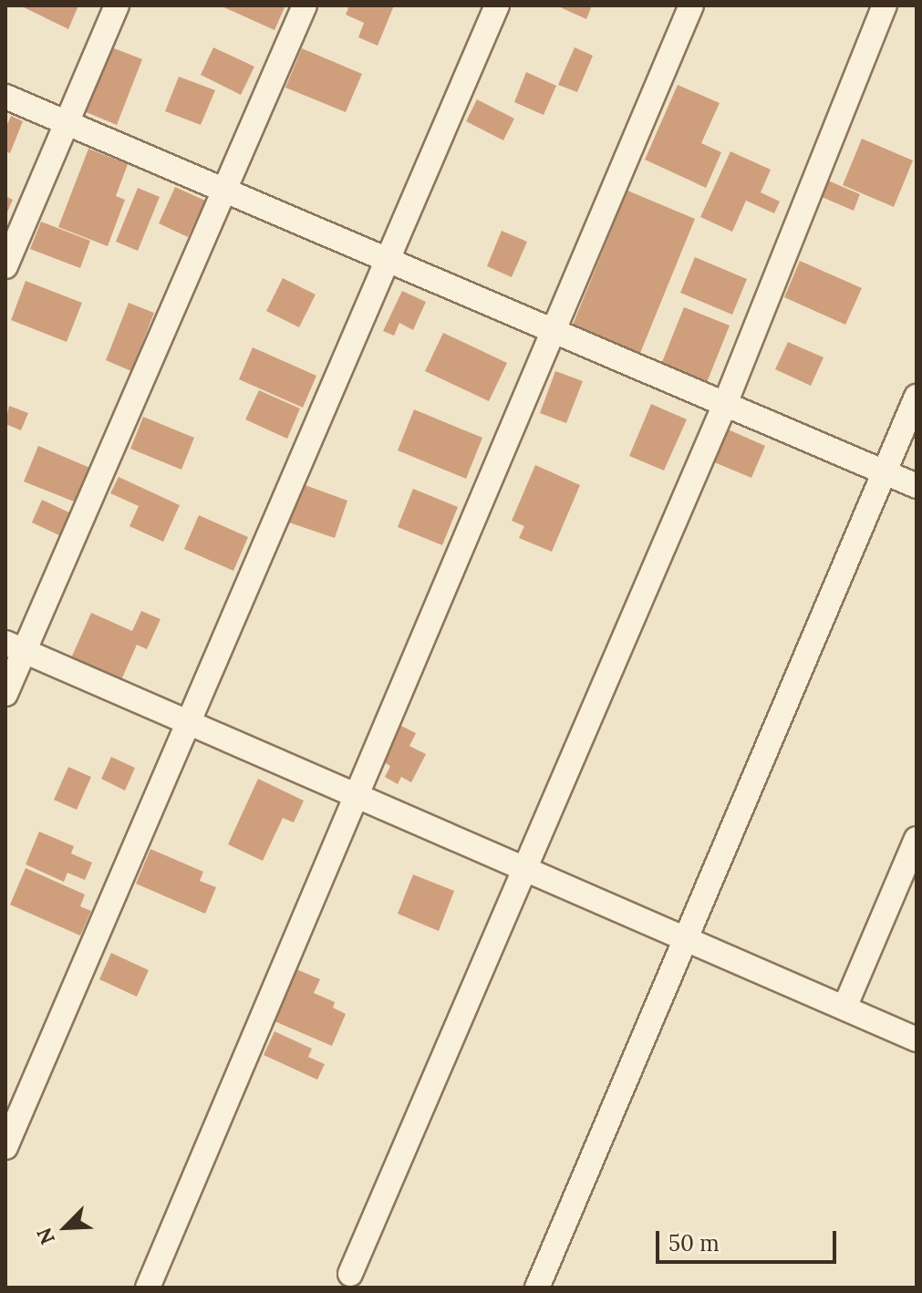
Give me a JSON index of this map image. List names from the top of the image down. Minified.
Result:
{"scale_bar":"50 m","north":"bottom left"}
